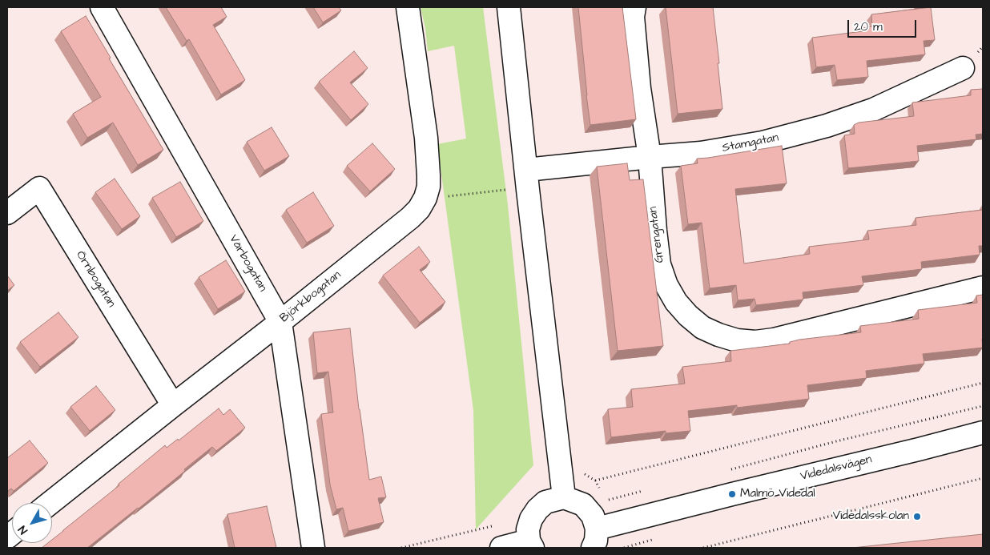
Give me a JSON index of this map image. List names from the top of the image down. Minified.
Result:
{"streets":{"street":["Stamgatan","Grengatan","Vårbogatan","Örnbogatan","Björkbogatan","Videdalsvägen"]},"crossings":[["Stamgatan","Grengatan"],["Vårbogatan","Björkbogatan"],["Örnbogatan","Björkbogatan"]],"places":["Malmö Videdal","Videdalsskolan"],"scale_bar":"20 m","north":"bottom left"}
